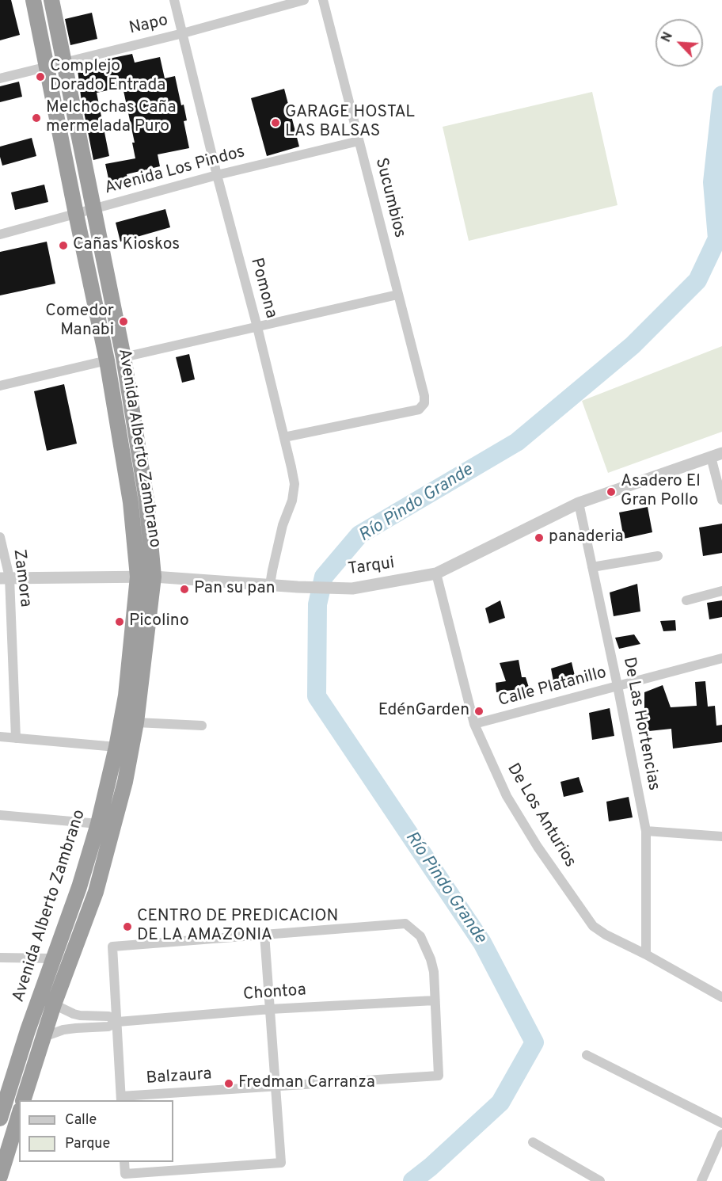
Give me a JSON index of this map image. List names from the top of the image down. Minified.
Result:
{"streets":{"highway":["Avenida Alberto Zambrano"],"street":["Napo","Avenida Los Pindos","Sucumbios","Pomona","Tarqui","Zamora","Calle Platanillo","De Las Hortencias","De Los Anturios","Chontoa","Balzaura"]},"crossings":[["Napo","Pomona"],["Napo","Avenida Alberto Zambrano"],["Avenida Los Pindos","Sucumbios"],["Avenida Los Pindos","Pomona"],["Avenida Los Pindos","Avenida Alberto Zambrano"],["Sucumbios","Pomona"],["Pomona","Tarqui"],["Avenida Alberto Zambrano","Tarqui"],["Avenida Alberto Zambrano","Chontoa"],["Tarqui","Zamora"],["Tarqui","De Las Hortencias"],["Tarqui","De Los Anturios"],["Calle Platanillo","De Las Hortencias"],["Calle Platanillo","De Los Anturios"],["De Las Hortencias","De Los Anturios"],["Chontoa","Balzaura"]],"water":["Río Pindo Grande"],"places":["Complejo Dorado Entrada","Melchochas Caña mermelada Puro","GARAGE HOSTAL LAS BALSAS","Cañas Kioskos","Comedor Manabi","Asadero El Gran Pollo","panaderia","Pan su pan","Picolino","EdénGarden","CENTRO DE PREDICACION DE LA AMAZONIA","Fredman Carranza"],"legend":["Calle","Parque"],"north":"top left"}
